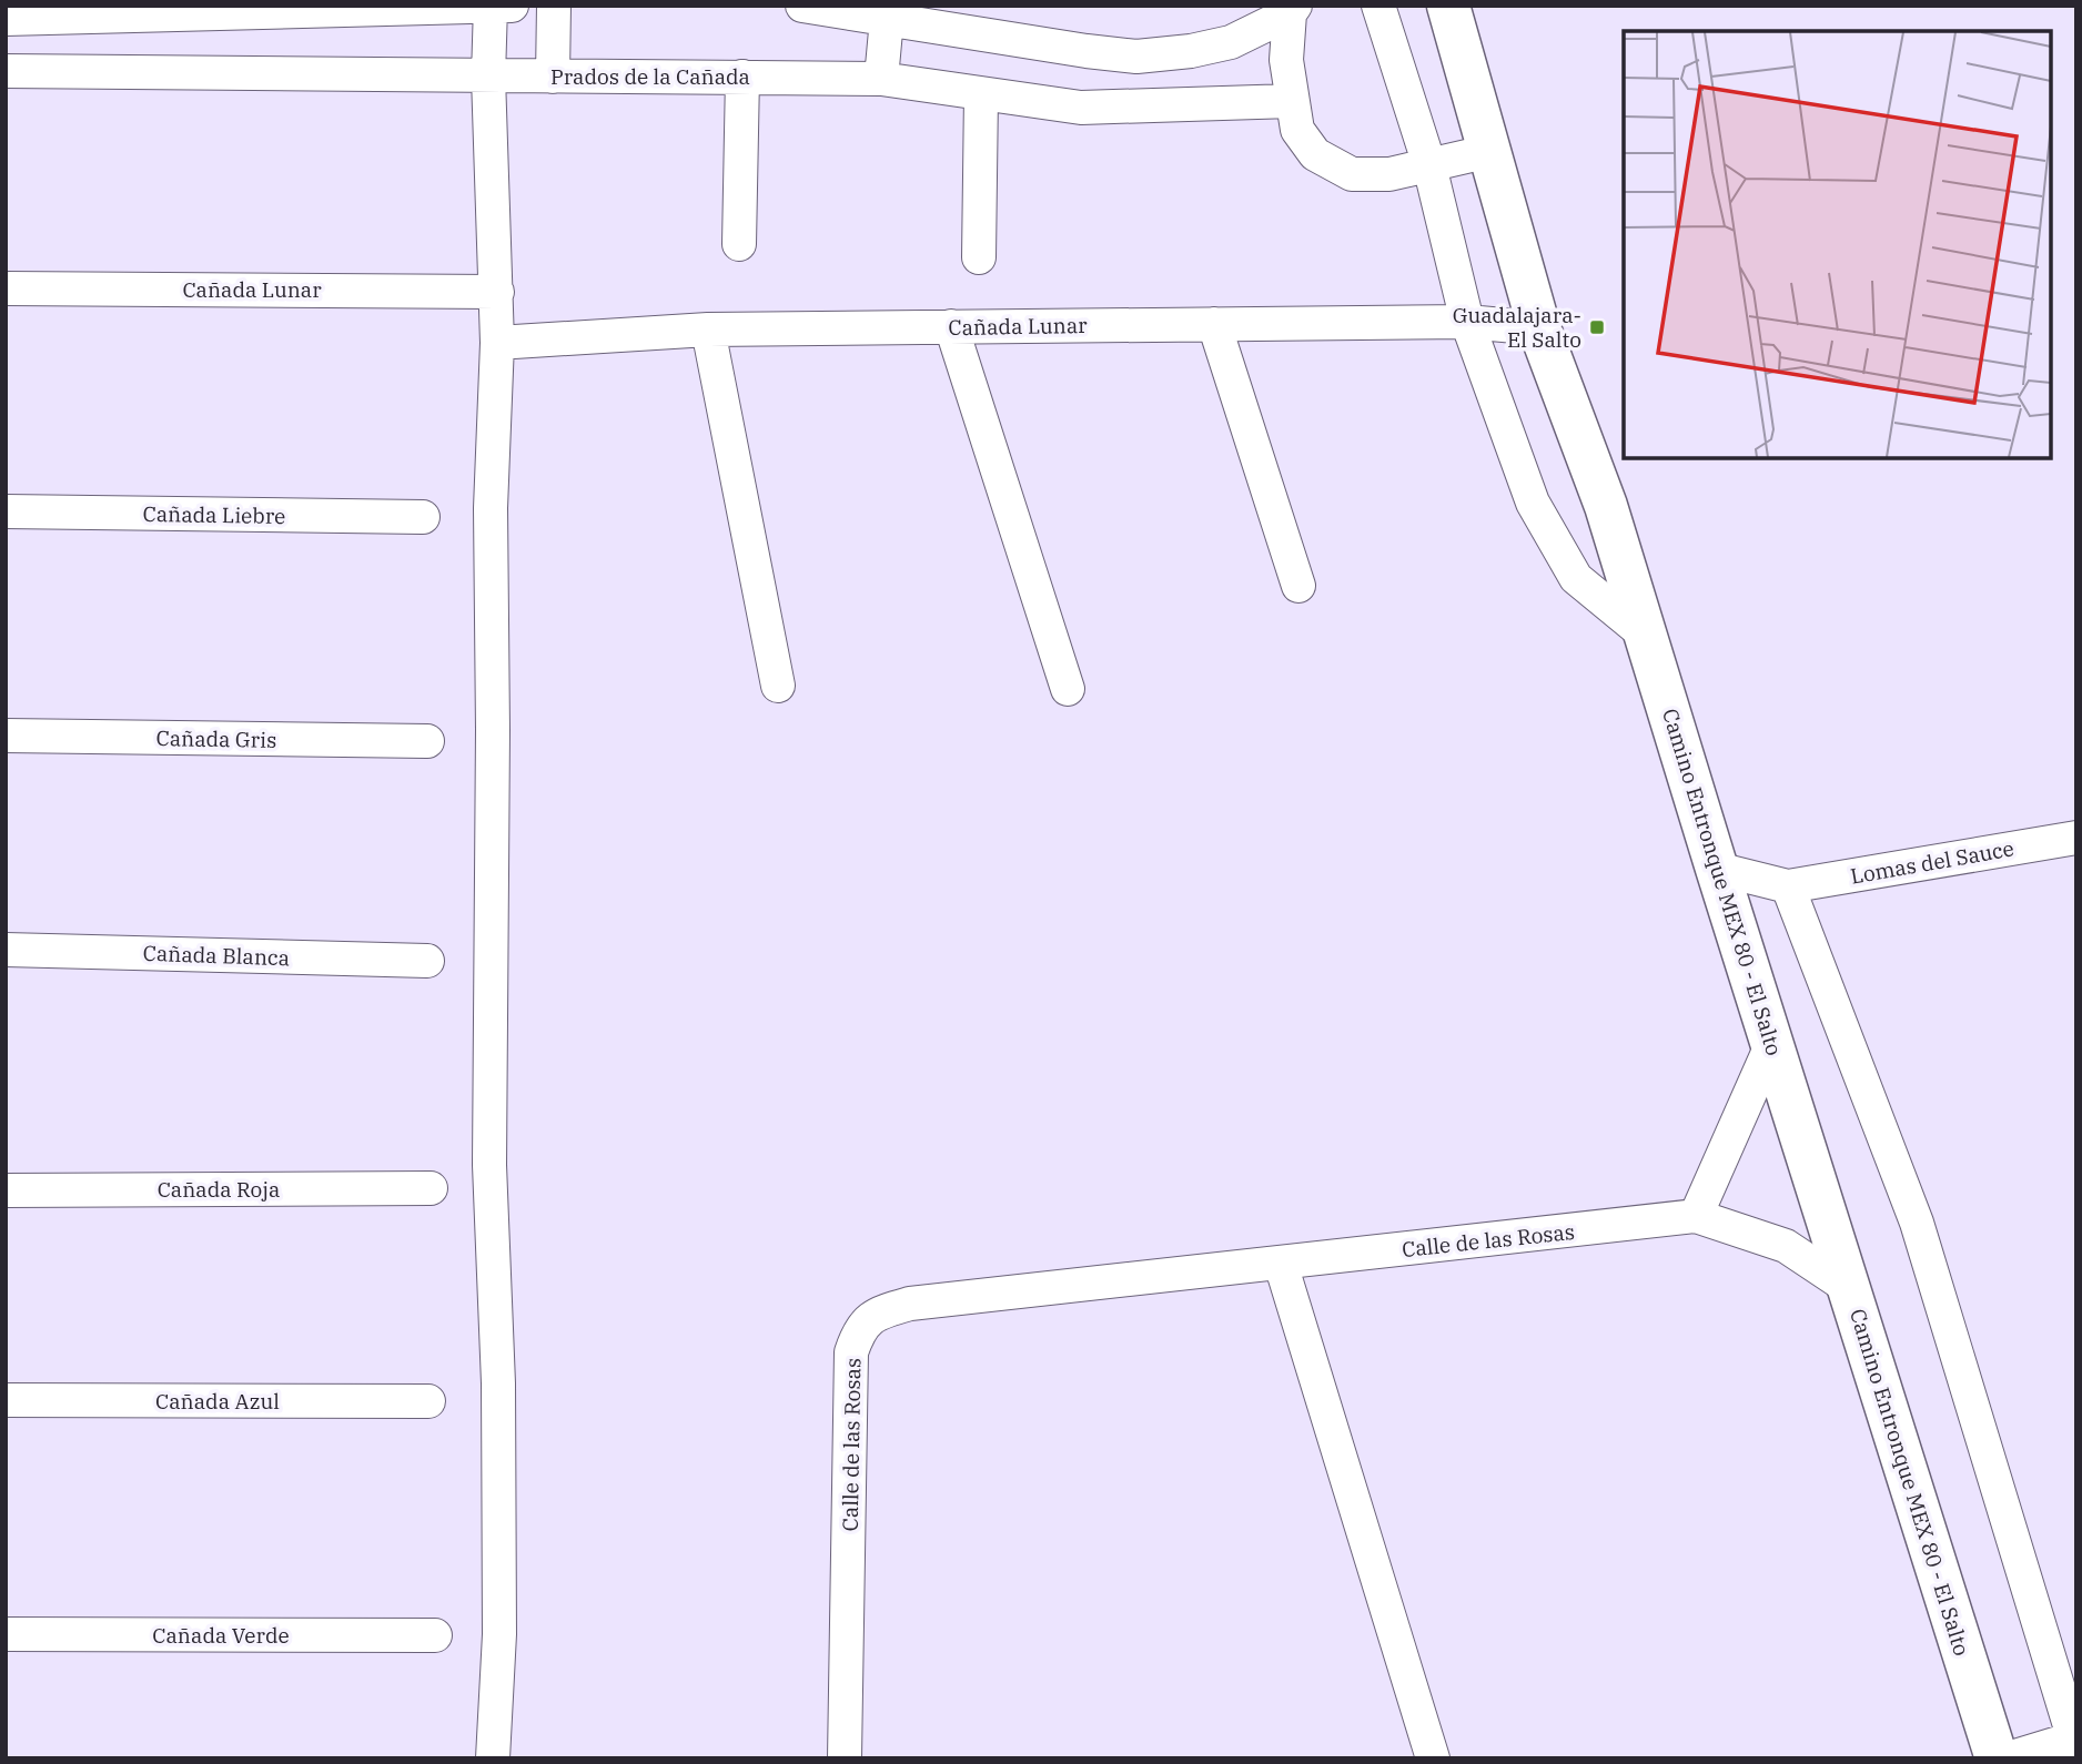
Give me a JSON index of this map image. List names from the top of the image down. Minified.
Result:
{"streets":{"main road":["Camino Entronque MEX 80 - El Salto"],"street":["Prados de la Cañada","Cañada Lunar","Cañada Liebre","Cañada Gris","Lomas del Sauce","Cañada Blanca","Cañada Roja","Calle de las Rosas","Cañada Azul","Cañada Verde"]},"crossings":[["Cañada Lunar","Camino Entronque MEX 80 - El Salto"],["Camino Entronque MEX 80 - El Salto","Calle de las Rosas"]],"places":{"transit":["Guadalajara- El Salto"]}}
